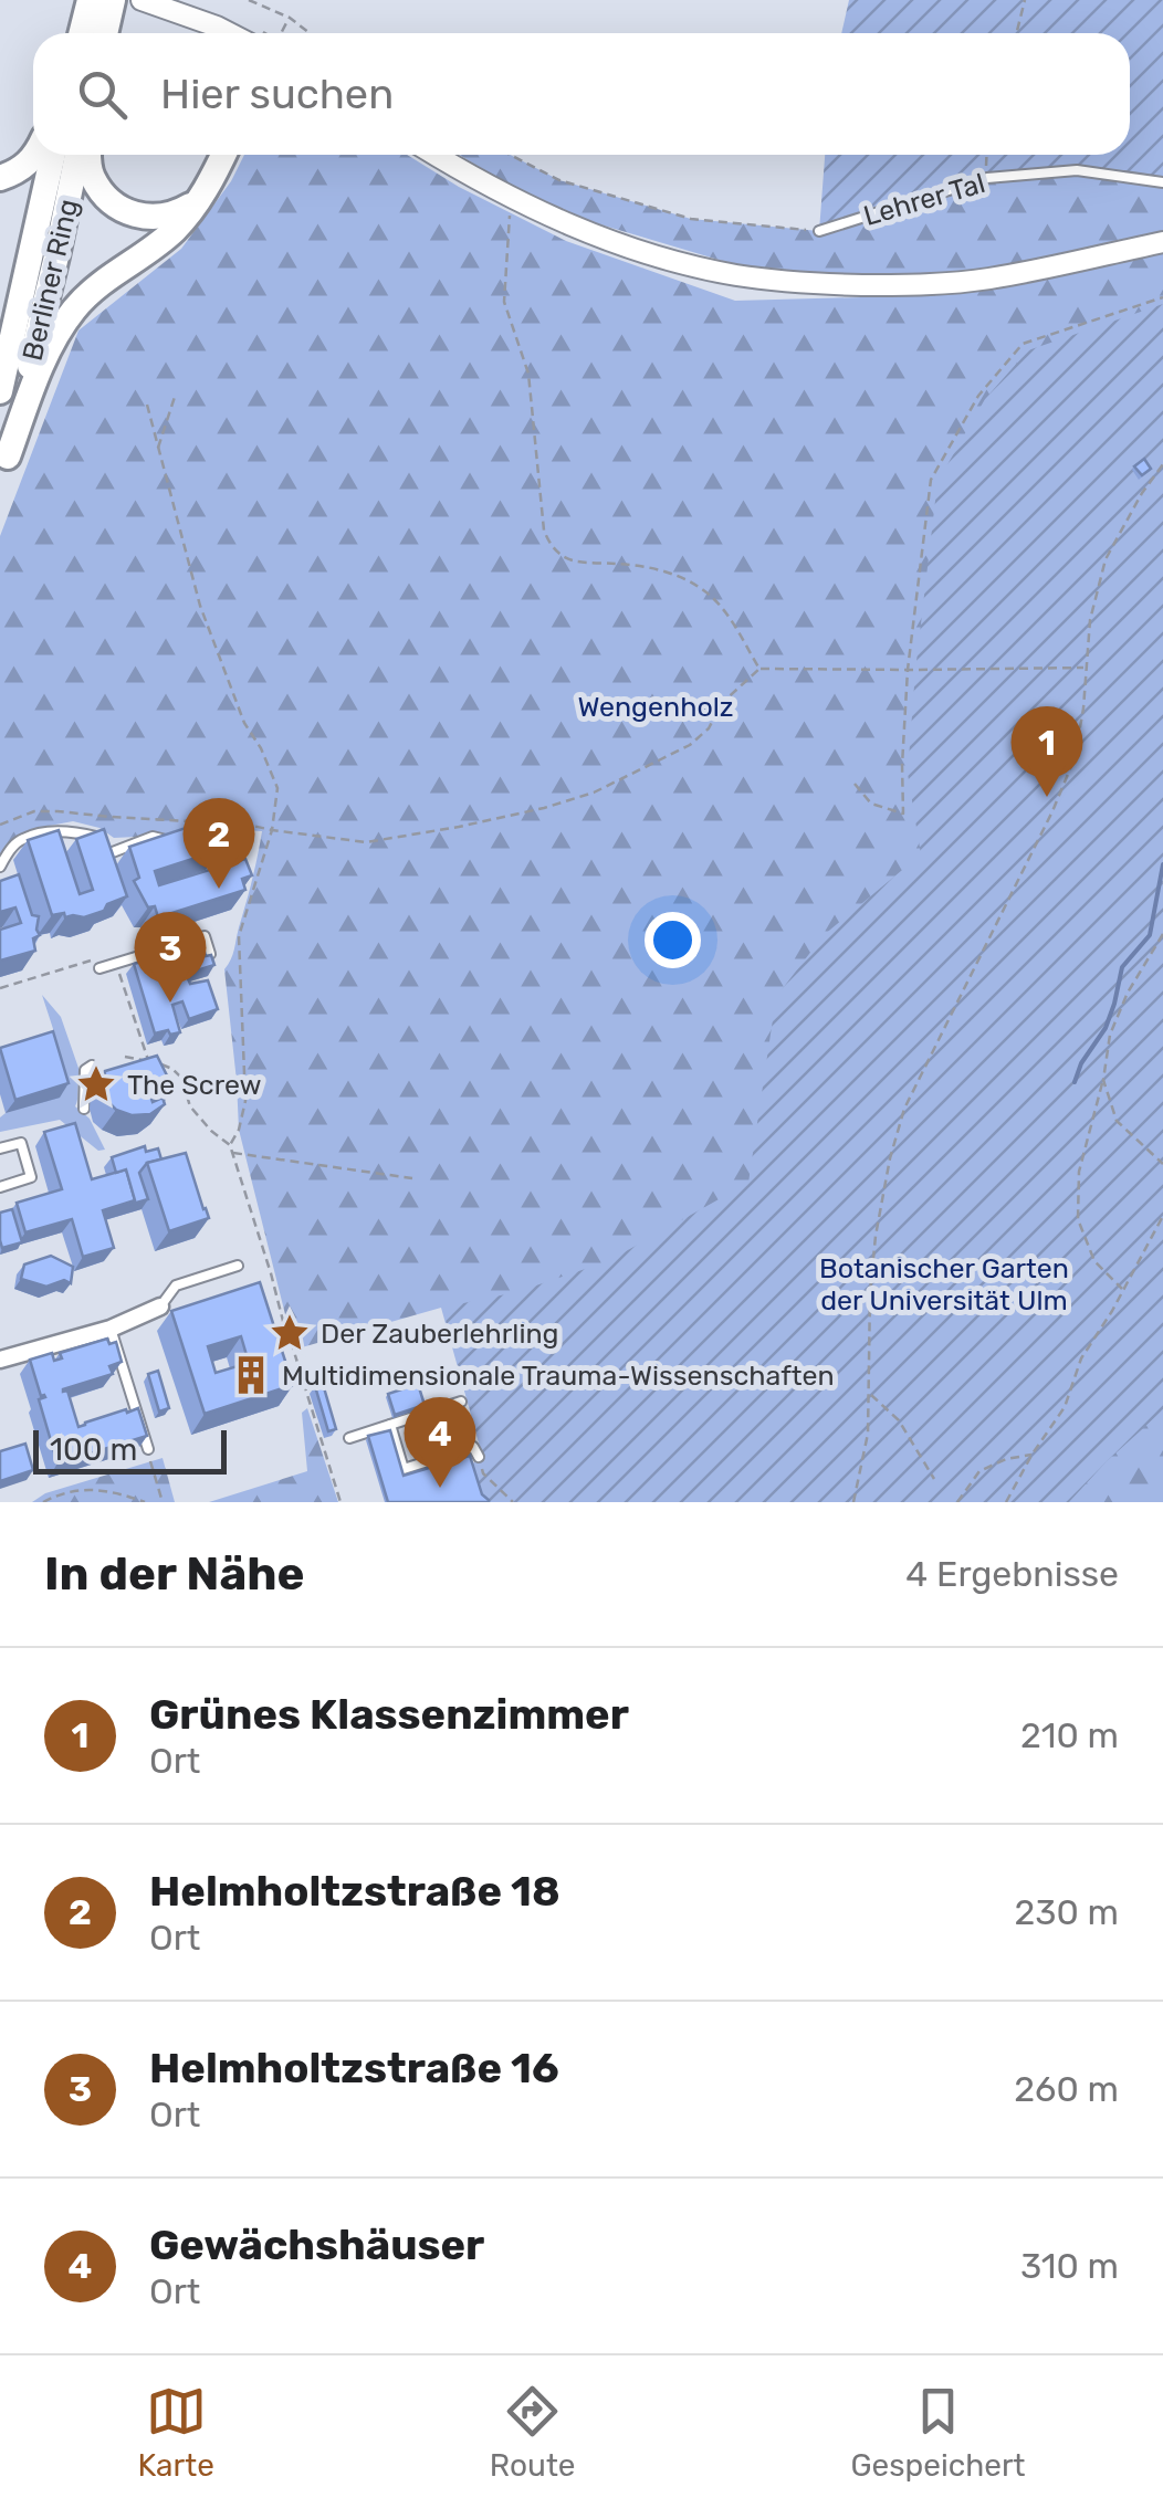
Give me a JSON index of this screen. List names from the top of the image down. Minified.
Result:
{"streets":{"highway":["Berliner Ring"],"lane":["Lehrer Tal"]},"parks":["Wengenholz","Botanischer Garten der Universität Ulm"],"places":{"place":["The Screw","Der Zauberlehrling"],"building":["Multidimensionale Trauma-Wissenschaften"]},"scale_bar":"100 m","page":{"search":"Hier suchen","pins":["1","2","3","4"],"scale":"100 m","heading":["In der Nähe","4 Ergebnisse"],"list":[{"mark":"1","name":"Grünes Klassenzimmer","note":"Ort","value":"210 m"},{"mark":"2","name":"Helmholtzstraße 18","note":"Ort","value":"230 m"},{"mark":"3","name":"Helmholtzstraße 16","note":"Ort","value":"260 m"},{"mark":"4","name":"Gewächshäuser","note":"Ort","value":"310 m"}],"nav":["Karte","Route","Gespeichert"]}}
